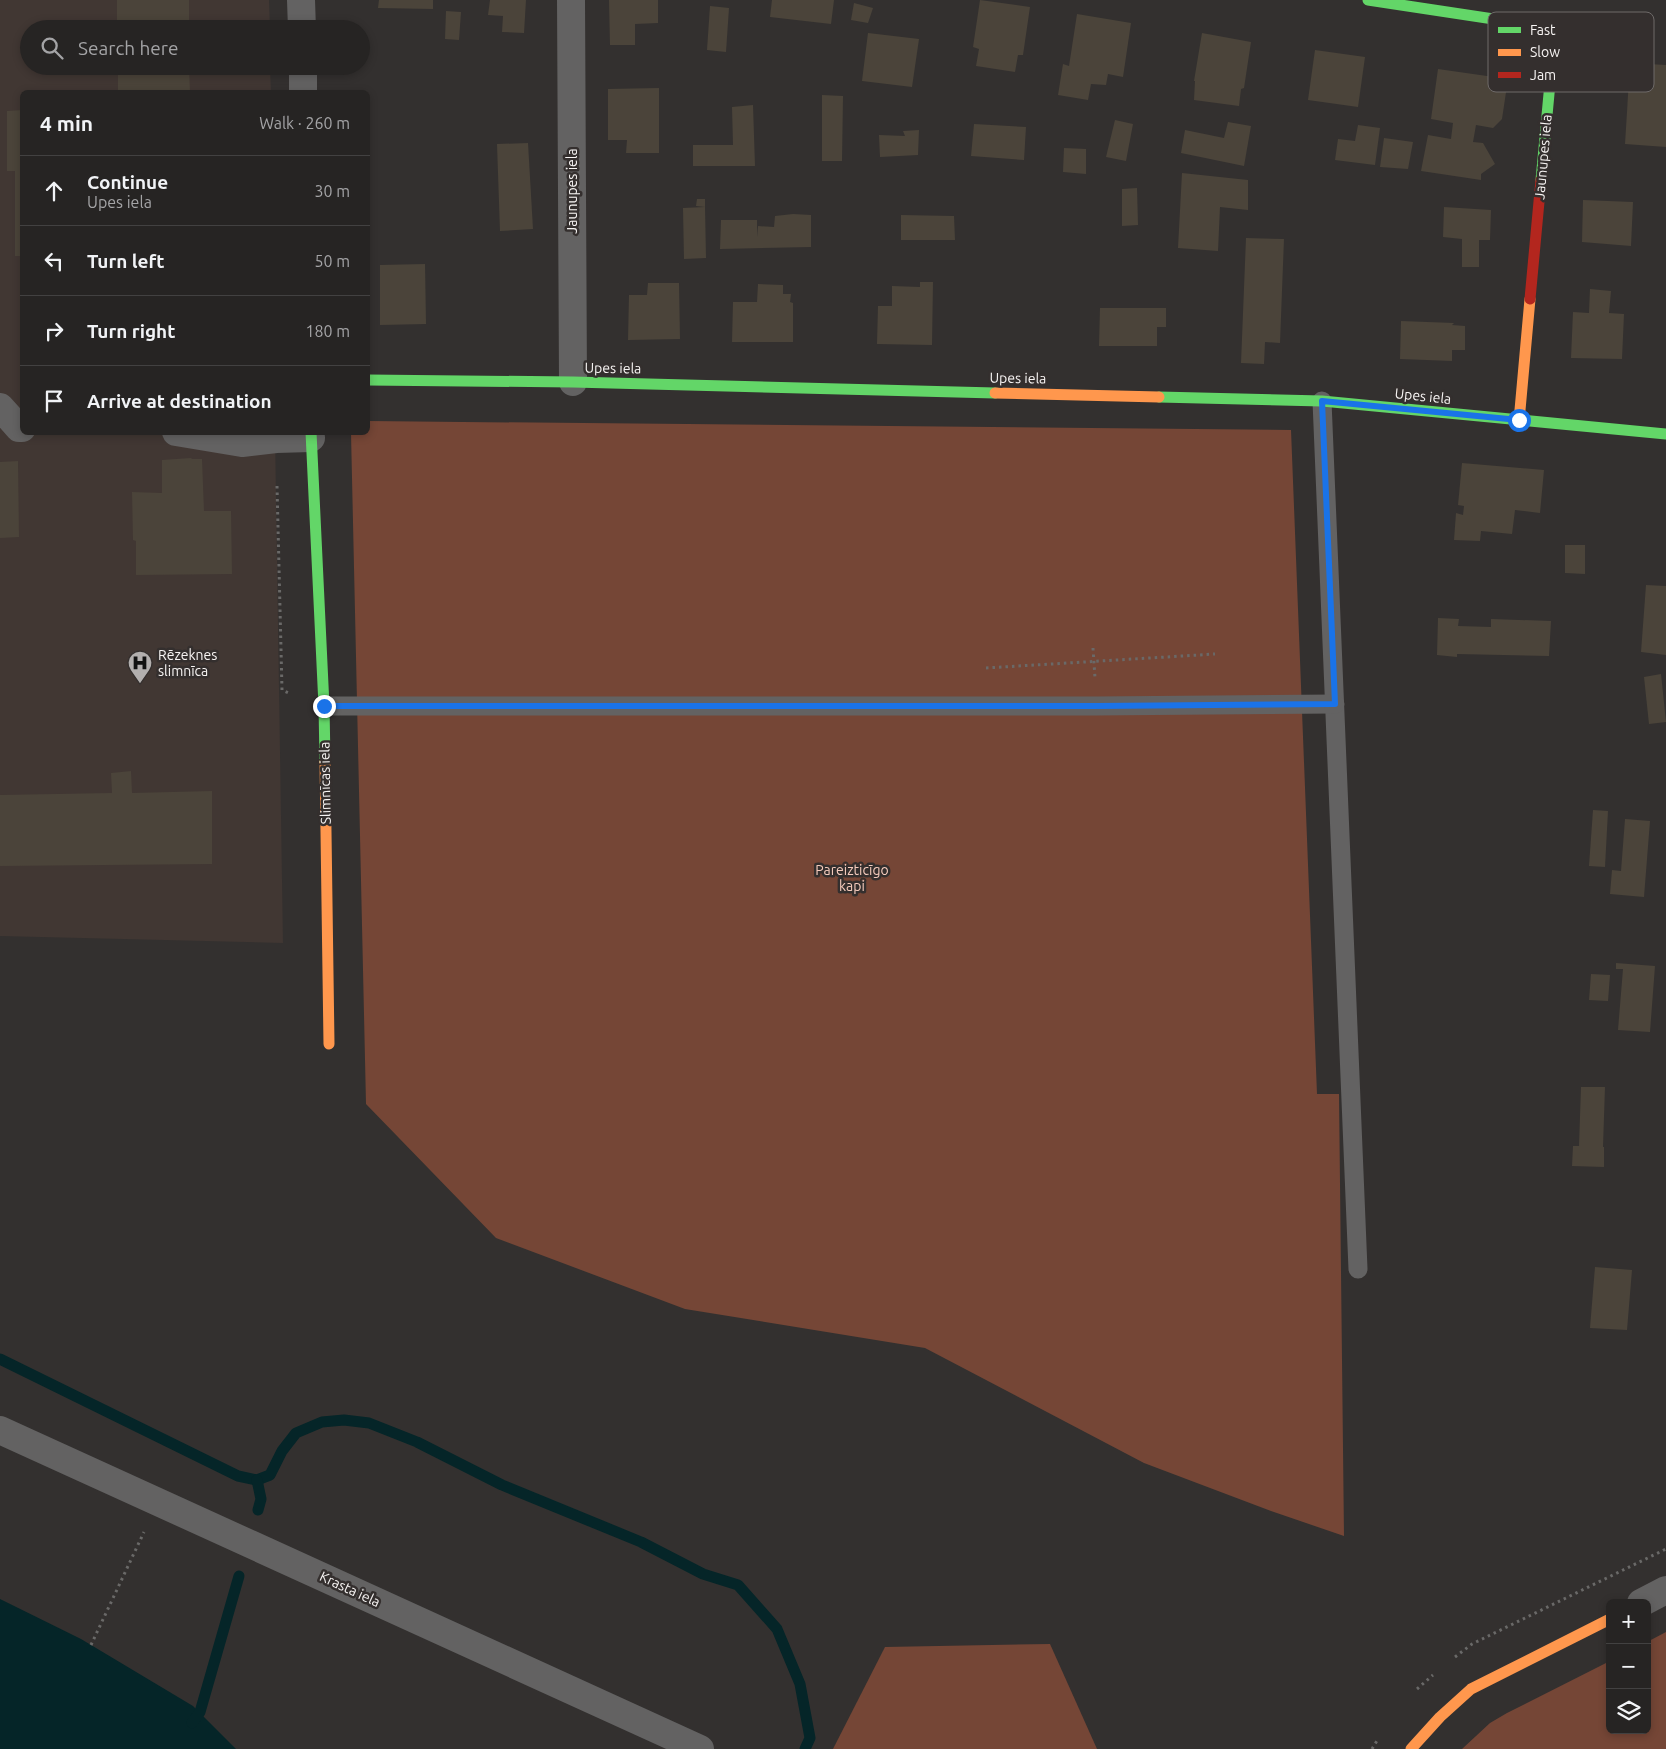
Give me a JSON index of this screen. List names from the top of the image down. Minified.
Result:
{"streets":{"street":["Jaunupes iela","Upes iela","Slimnīcas iela","Krasta iela"]},"crossings":[["Jaunupes iela","Upes iela"]],"parks":["Pareizticīgo kapi"],"places":{"hospital":["Rēzeknes slimnīca"]},"legend":["Fast","Slow","Jam"],"page":{"search":"Search here","heading":["4 min","Walk · 260 m"],"list":[["Continue","Upes iela","30 m"],["Turn left","50 m"],["Turn right","180 m"],"Arrive at destination"],"map_buttons":["+","−"]}}
